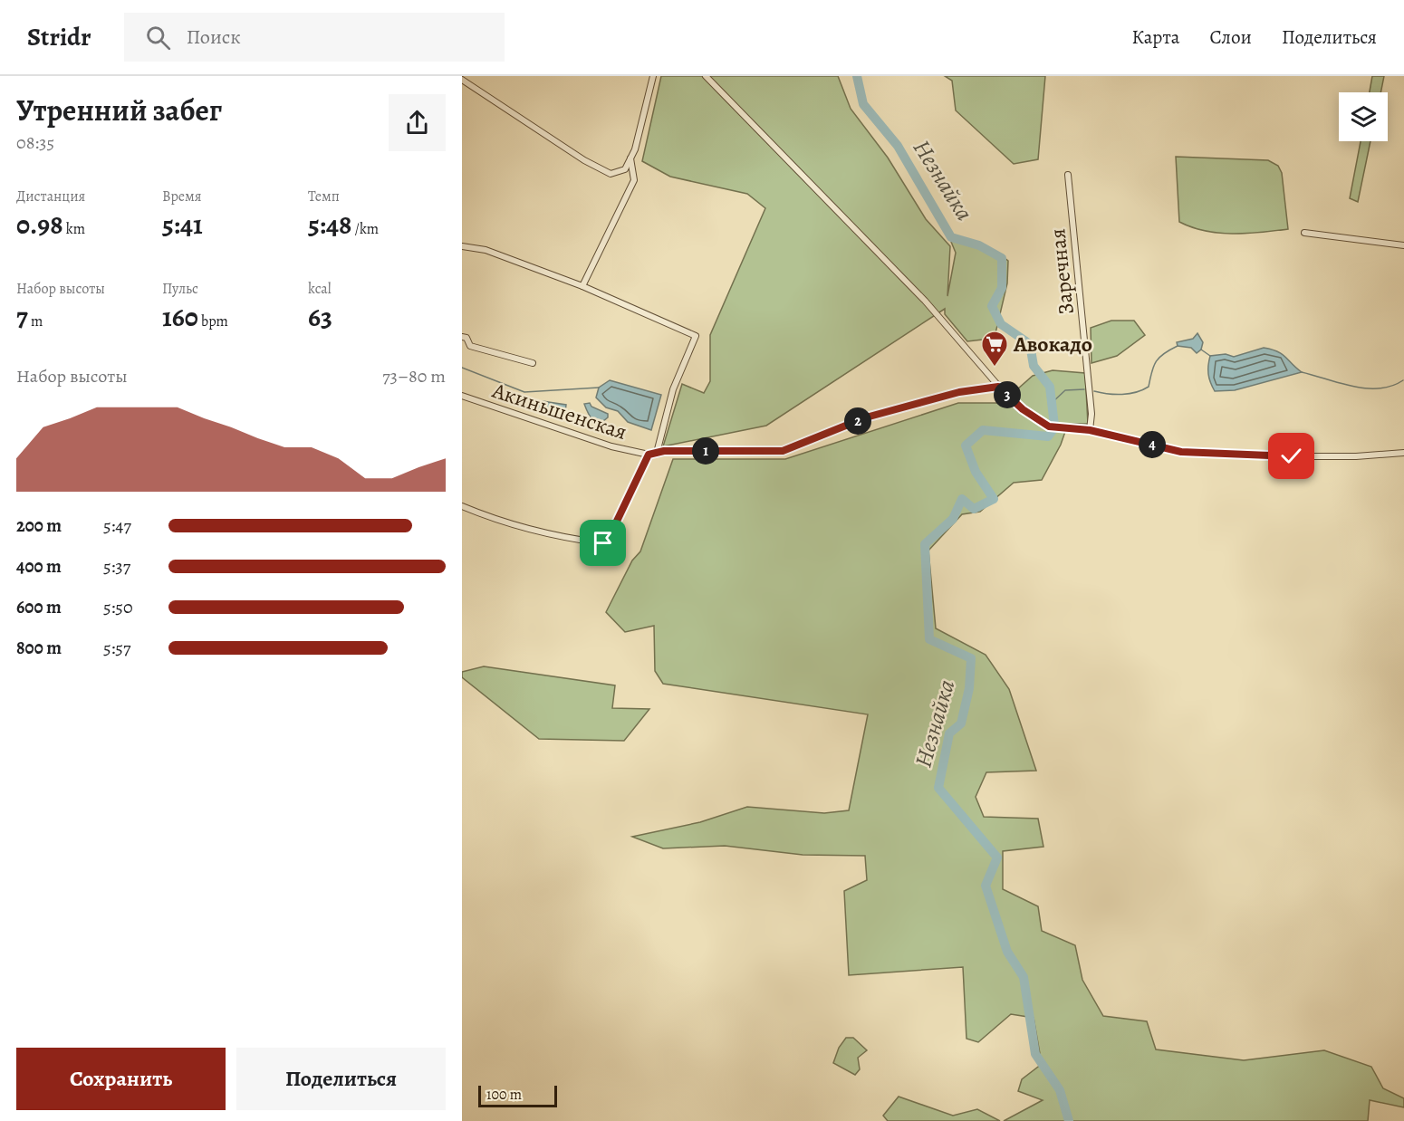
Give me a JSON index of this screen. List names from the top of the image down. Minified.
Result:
{"streets":{"street":["Заречная","Акиньшенская"]},"water":["Незнайка"],"places":{"supermarket":["Авокадо"]},"scale_bar":"100 m","page":{"header":"Stridr","search":"Поиск","nav":["Карта","Слои","Поделиться"],"heading":["Утренний забег","08:35"],"stats":[["Дистанция","0.98 km"],["Время","5:41"],["Темп","5:48 /km"],["Набор высоты","7 m"],["Пульс","160 bpm"],["kcal","63"]],"chart":["Набор высоты","73–80 m"],"pins":["3","2","4","1"],"list":[{"name":"200 m","note":"5:47"},{"name":"400 m","note":"5:37"},{"name":"600 m","note":"5:50"},{"name":"800 m","note":"5:57"}],"buttons":["Сохранить","Поделиться"],"scale":"100 m"}}
